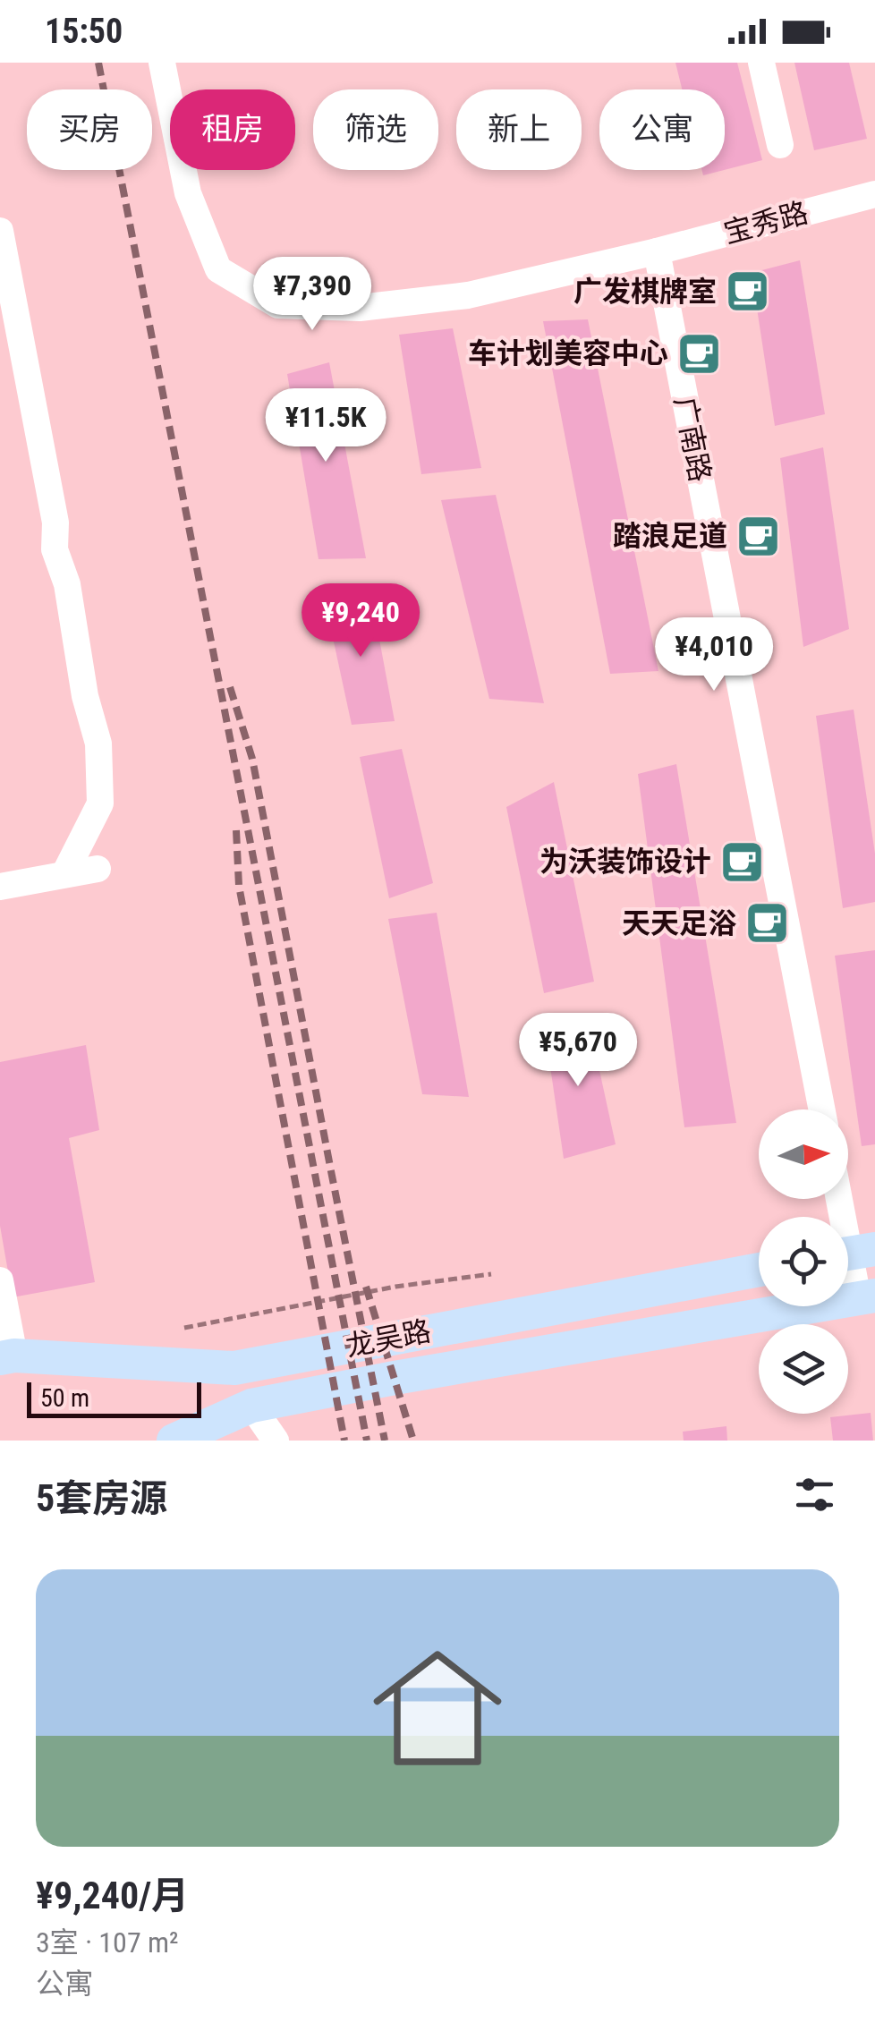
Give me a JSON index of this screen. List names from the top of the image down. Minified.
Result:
{"streets":{"main road":["龙吴路"],"street":["宝秀路","广南路"]},"crossings":[["宝秀路","广南路"]],"places":{"cafe":["广发棋牌室","车计划美容中心","踏浪足道","为沃装饰设计","天天足浴"]},"scale_bar":"50 m","north":"right","page":{"status":"15:50","chip":["买房","租房","筛选","新上","公寓"],"price":["¥7,390","¥11.5K","¥9,240","¥4,010","¥5,670"],"scale":"50 m","heading":"5套房源","list":[{"name":"¥9,240/月","note":"3室 · 107 m² · 公寓"}]}}
